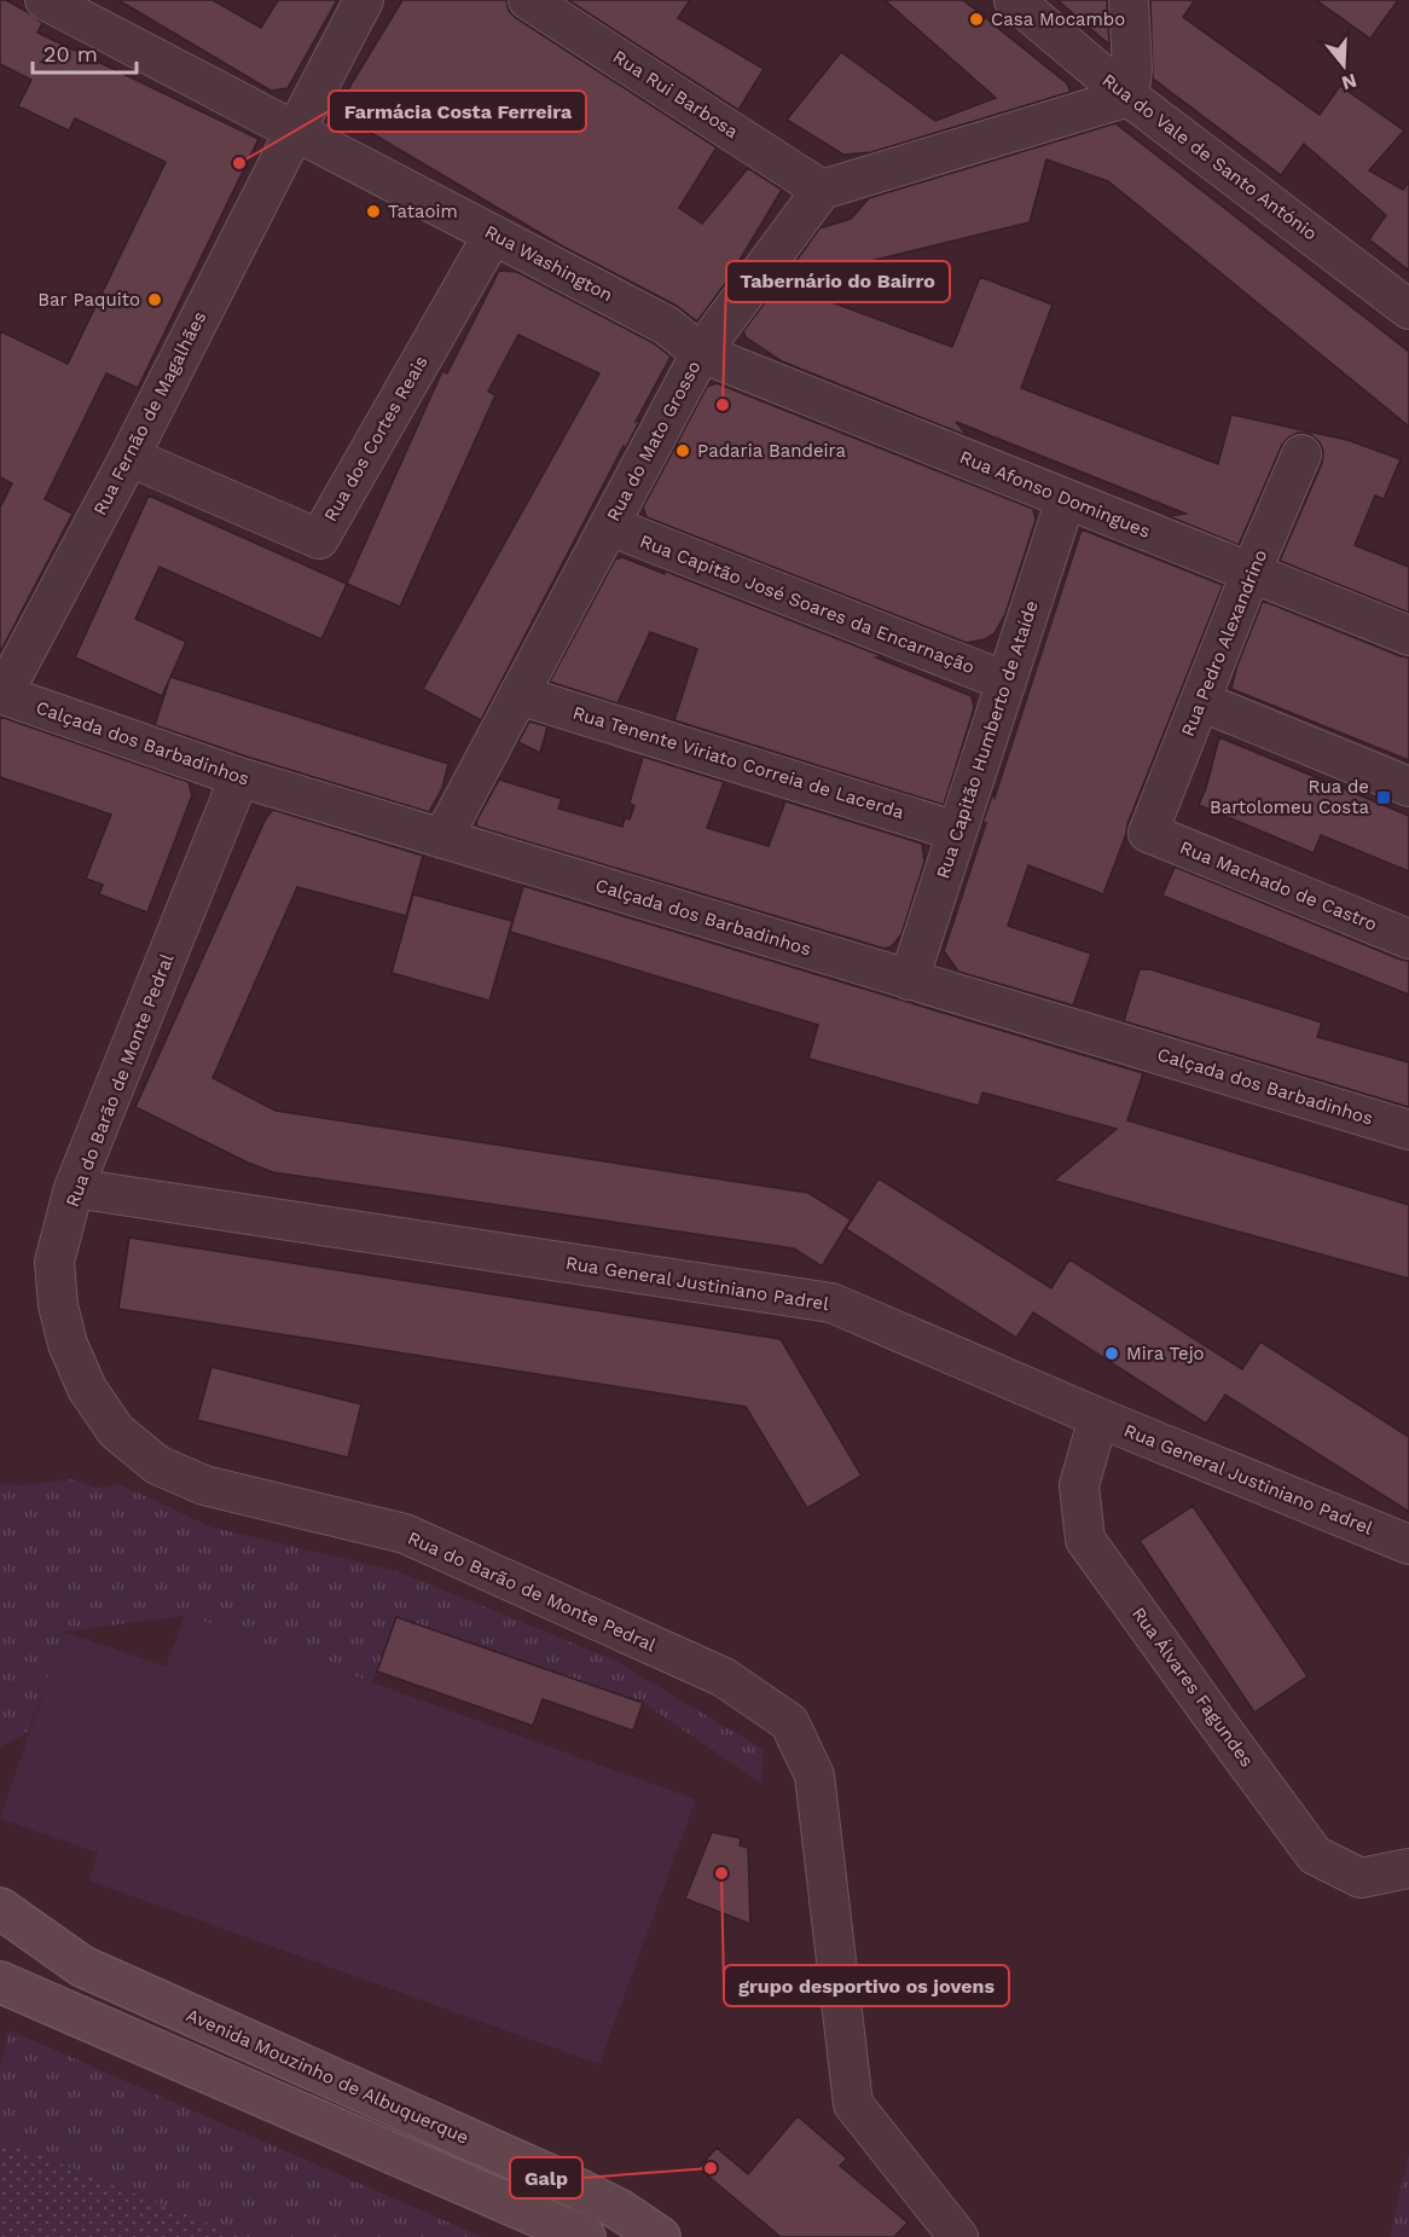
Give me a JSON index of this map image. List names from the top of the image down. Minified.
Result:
{"streets":{"main road":["Avenida Mouzinho de Albuquerque"],"street":["Rua Rui Barbosa","Rua do Vale de Santo António","Rua Washington","Rua Fernão de Magalhães","Rua dos Cortes Reais","Rua do Mato Grosso","Rua Afonso Domingues","Rua Capitão José Soares da Encarnação","Rua Pedro Alexandrino","Rua Capitão Humberto de Ataíde","Calçada dos Barbadinhos","Rua Tenente Viriato Correia de Lacerda","Rua Machado de Castro","Rua do Barão de Monte Pedral","Rua General Justiniano Padrel","Rua Álvares Fagundes"]},"crossings":[["Rua Rui Barbosa","Rua do Mato Grosso"],["Rua Washington","Rua Fernão de Magalhães"],["Rua Washington","Rua dos Cortes Reais"],["Rua Washington","Rua do Mato Grosso"],["Rua Washington","Rua Afonso Domingues"],["Rua Fernão de Magalhães","Rua dos Cortes Reais"],["Rua Fernão de Magalhães","Calçada dos Barbadinhos"],["Rua do Mato Grosso","Rua Afonso Domingues"],["Rua do Mato Grosso","Rua Capitão José Soares da Encarnação"],["Rua do Mato Grosso","Calçada dos Barbadinhos"],["Rua do Mato Grosso","Rua Tenente Viriato Correia de Lacerda"],["Rua Afonso Domingues","Rua Pedro Alexandrino"],["Rua Afonso Domingues","Rua Capitão Humberto de Ataíde"],["Rua Capitão José Soares da Encarnação","Rua Capitão Humberto de Ataíde"],["Rua Pedro Alexandrino","Rua Machado de Castro"],["Rua Capitão Humberto de Ataíde","Calçada dos Barbadinhos"],["Rua Capitão Humberto de Ataíde","Rua Tenente Viriato Correia de Lacerda"],["Calçada dos Barbadinhos","Rua do Barão de Monte Pedral"],["Rua do Barão de Monte Pedral","Rua General Justiniano Padrel"],["Rua General Justiniano Padrel","Rua Álvares Fagundes"]],"places":{"other":["Casa Mocambo","Farmácia Costa Ferreira","Tataoim","Bar Paquito","Tabernário do Bairro","Padaria Bandeira","Mira Tejo","grupo desportivo os jovens","Galp"],"transit":["Rua de Bartolomeu Costa"]},"scale_bar":"20 m","north":"bottom"}
